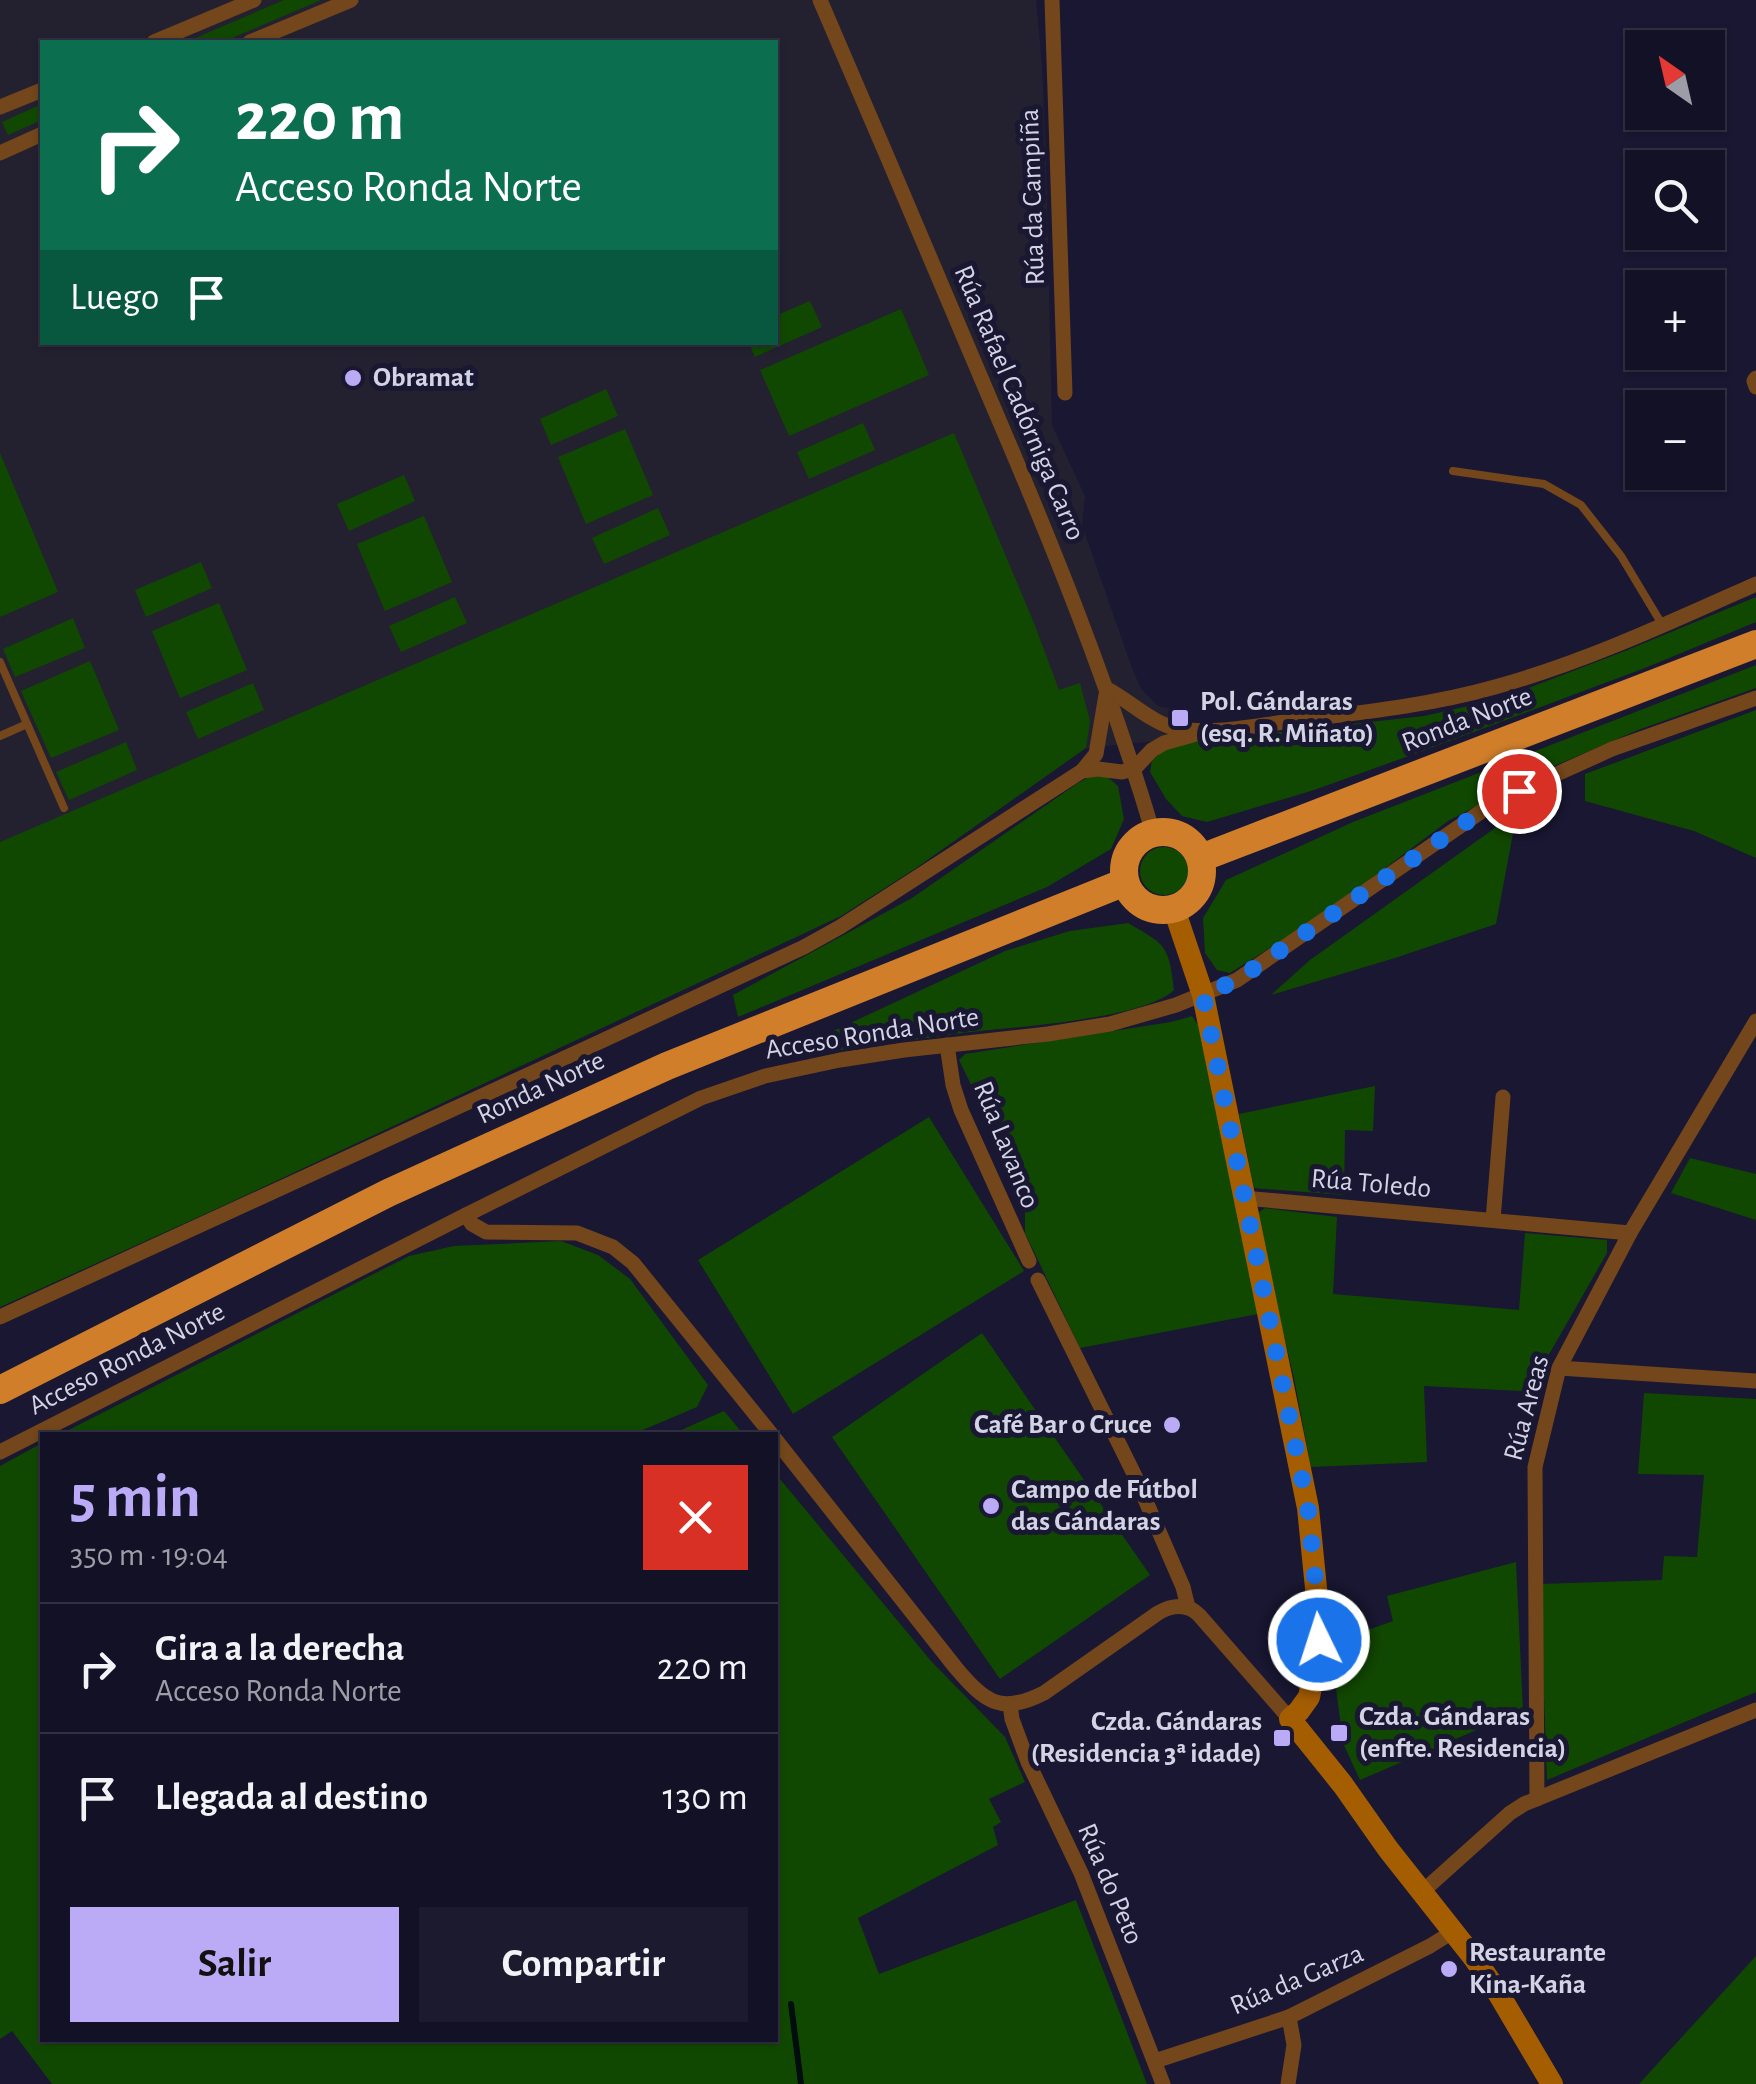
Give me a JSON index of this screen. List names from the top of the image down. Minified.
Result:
{"streets":{"highway":["Ronda Norte"],"street":["Rúa da Campiña","Rúa Rafael Cadórniga Carro","Acceso Ronda Norte","Rúa Lavanco","Rúa Toledo","Rúa Areas","Rúa do Peto","Rúa da Garza"]},"crossings":[["Rúa Rafael Cadórniga Carro","Ronda Norte"],["Acceso Ronda Norte","Rúa Lavanco"],["Rúa Toledo","Rúa Areas"],["Rúa do Peto","Rúa da Garza"]],"places":{"other":["Obramat","Café Bar o Cruce","Campo de Fútbol das Gándaras","Restaurante Kina-Kaña"],"transit":["Pol. Gándaras (esq. R. Miñato)","Czda. Gándaras (enfte. Residencia)","Czda. Gándaras (Residencia 3ª idade)"]},"north":"top left","page":{"map_buttons":["+","−"],"turn":["220 m","Acceso Ronda Norte"],"then":"Luego","heading":["5 min","350 m · 19:04"],"list":[{"name":"Gira a la derecha","note":"Acceso Ronda Norte","value":"220 m"},{"name":"Llegada al destino","value":"130 m"}],"buttons":["Salir","Compartir"]}}
